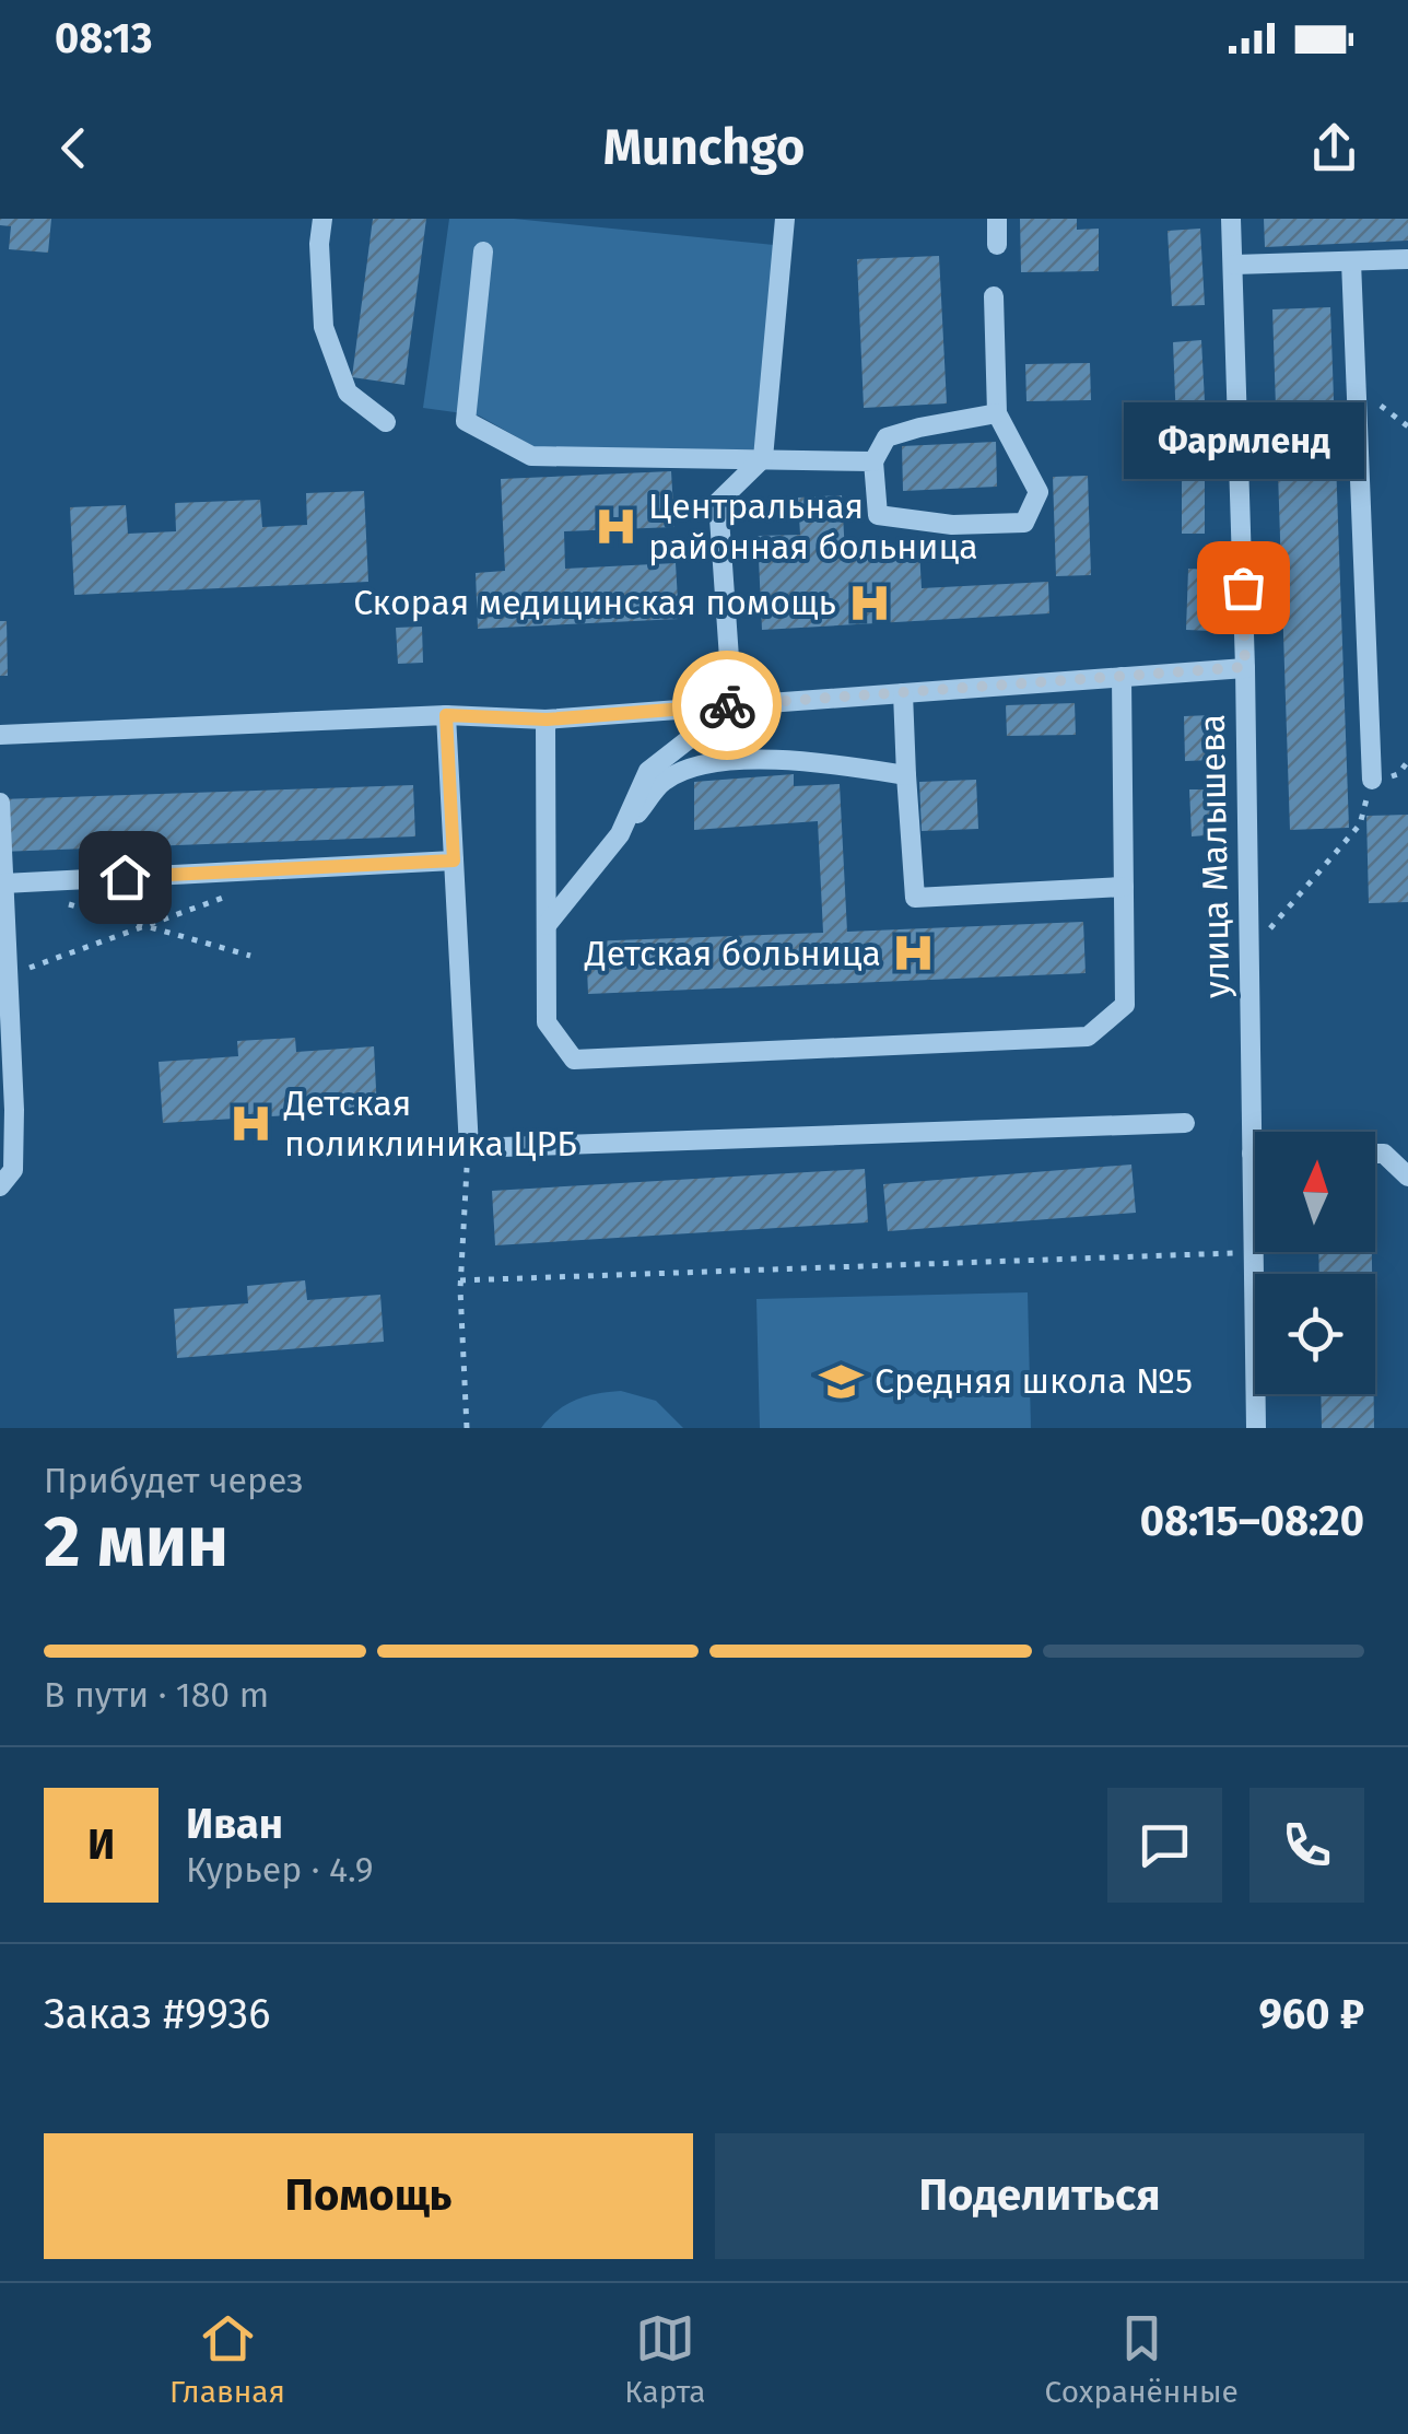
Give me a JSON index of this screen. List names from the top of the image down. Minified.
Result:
{"streets":{"street":["улица Малышева"]},"places":{"hospital":["Центральная районная больница","Скорая медицинская помощь","Детская больница","Детская поликлиника ЦРБ"],"other":["Фармленд"],"school or university":["Средняя школа №5"]},"north":"top","page":{"status":"08:13","header":"Munchgo","bubble":"Фармленд","heading":["2 мин","Прибудет через","08:15–08:20"],"panel":["Иван","Курьер · 4.9","Заказ #9936","960 ₽"],"bar":"В пути · 180 m","round":"И","buttons":["Помощь","Поделиться"],"tabs":["Главная","Карта","Сохранённые"]}}
